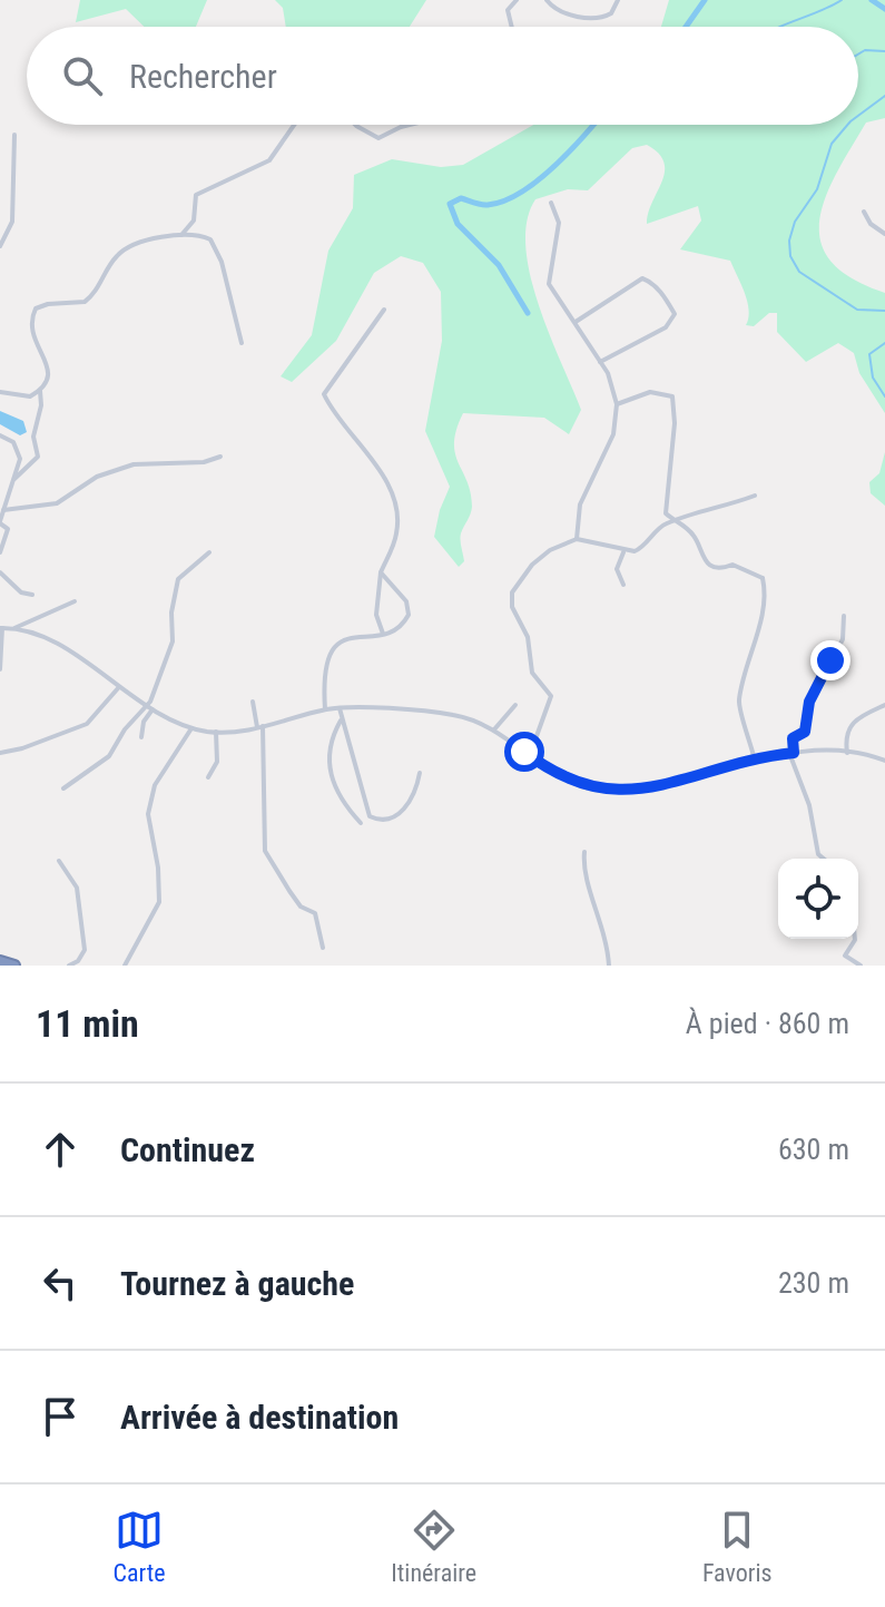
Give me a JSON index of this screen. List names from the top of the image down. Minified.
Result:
{"page":{"search":"Rechercher","heading":["11 min","À pied · 860 m"],"list":[["Continuez","630 m"],["Tournez à gauche","230 m"],"Arrivée à destination"],"nav":["Carte","Itinéraire","Favoris"]}}
